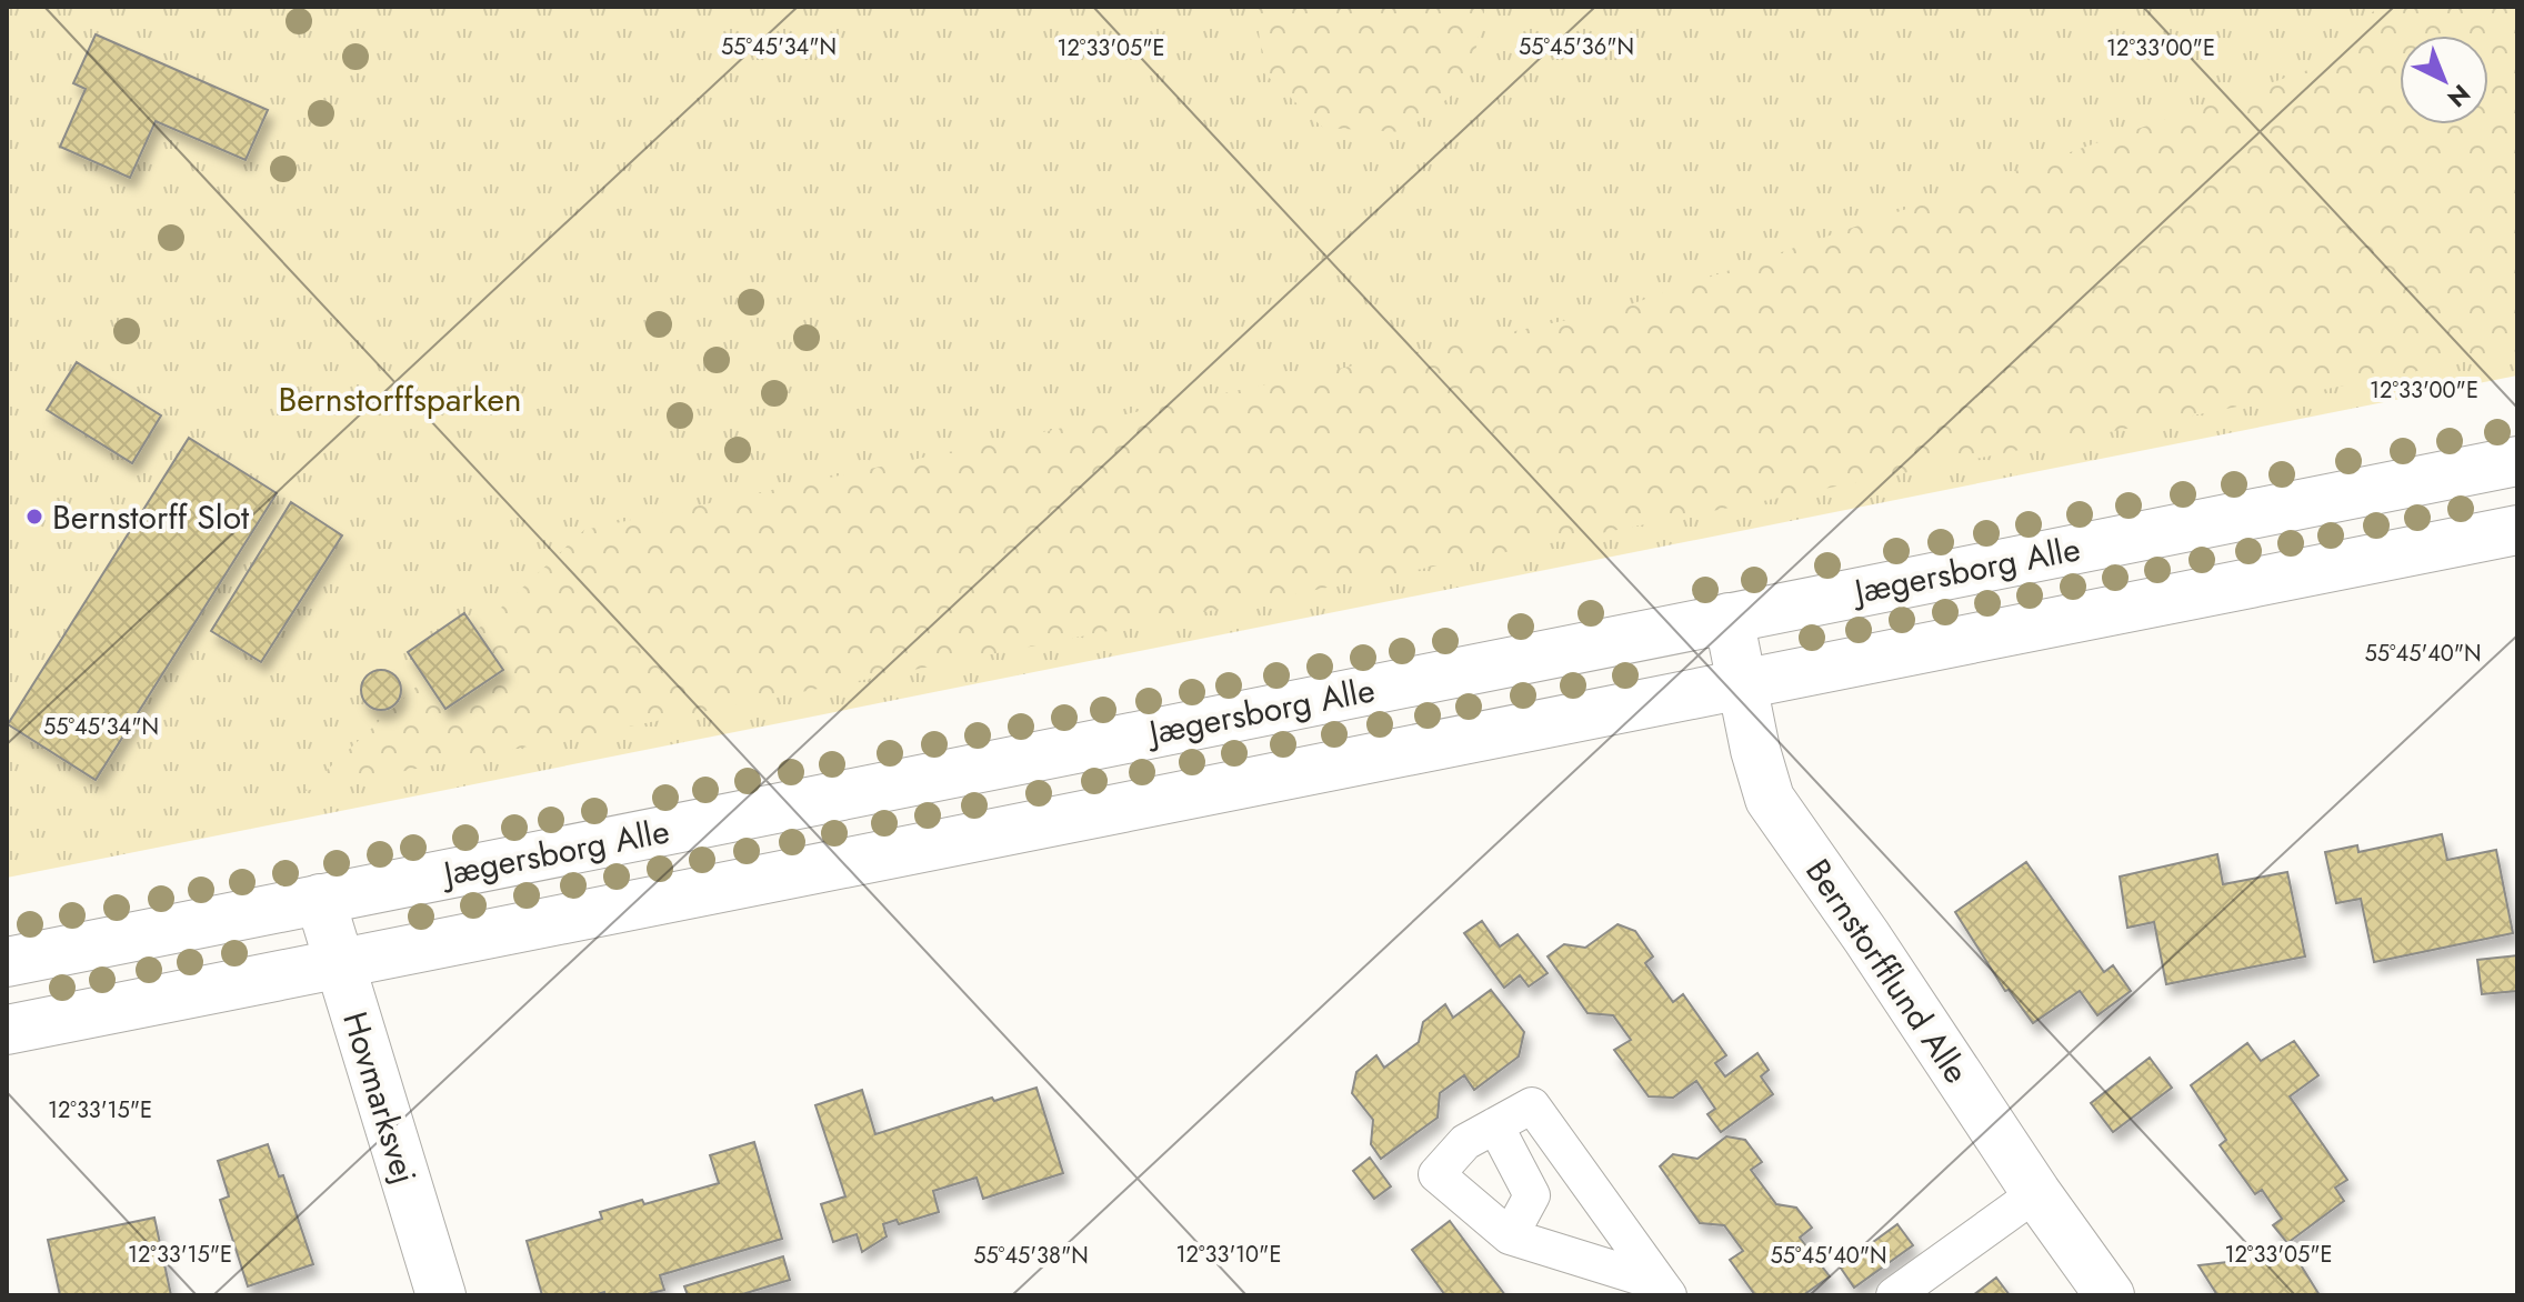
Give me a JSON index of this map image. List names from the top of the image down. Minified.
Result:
{"streets":{"street":["Jægersborg Alle","Bernstorfflund Alle","Hovmarksvej"]},"crossings":[["Jægersborg Alle","Bernstorfflund Alle"],["Jægersborg Alle","Hovmarksvej"]],"parks":["Bernstorffsparken"],"places":["Bernstorff Slot"],"north":"bottom right","coordinates":["55°45'34\"N","55°45'36\"N","12°33'00\"E","12°33'05\"E","55°45'40\"N","12°33'15\"E","12°33'10\"E","55°45'38\"N"]}
